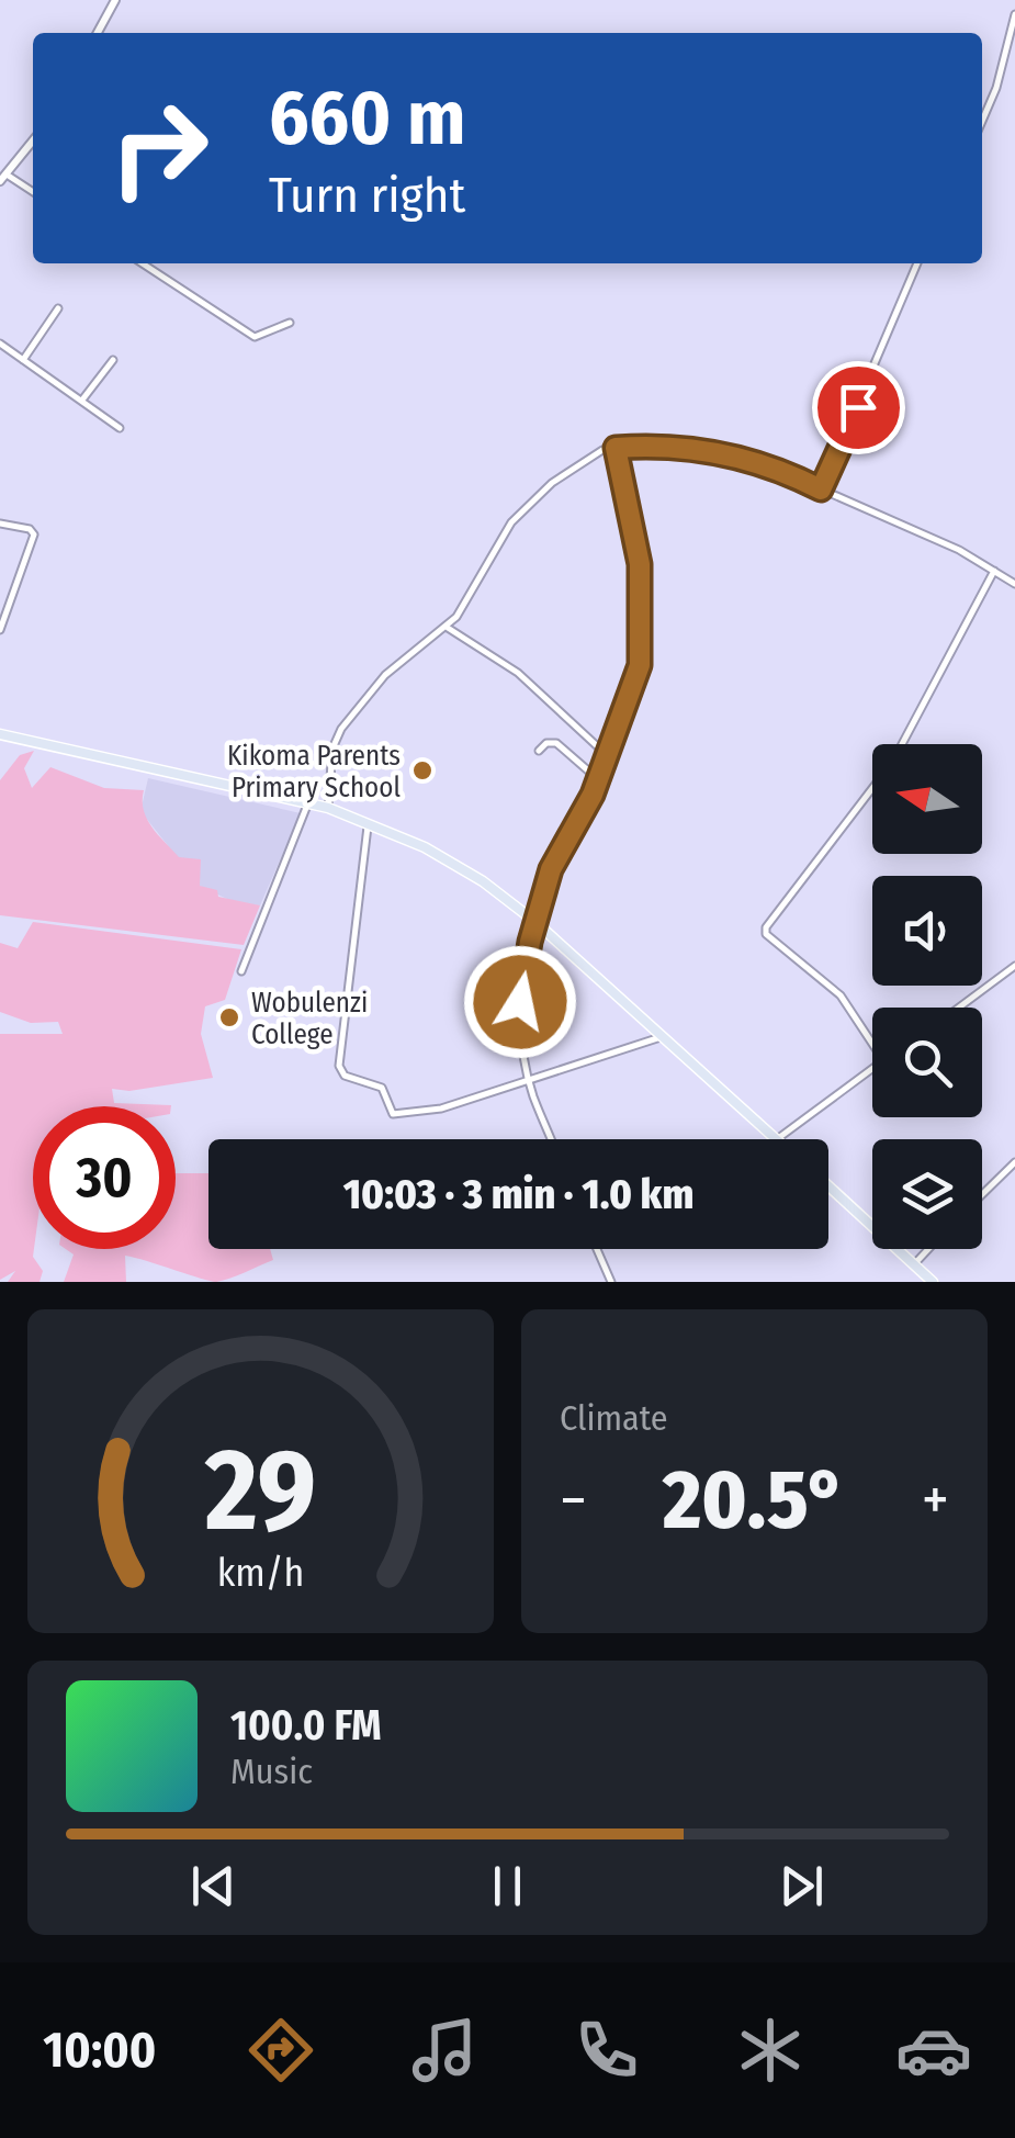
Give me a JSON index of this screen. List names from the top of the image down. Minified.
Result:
{"places":["Kikoma Parents Primary School","Wobulenzi College"],"north":"left","page":{"turn":["660 m","Turn right"],"limit":"30","trip":"10:03 · 3 min · 1.0 km","tile":"Climate","heat":["−","20.5°","+"],"song":["100.0 FM","Music"],"tabs":"10:00","gauge":["29","km/h"]}}
